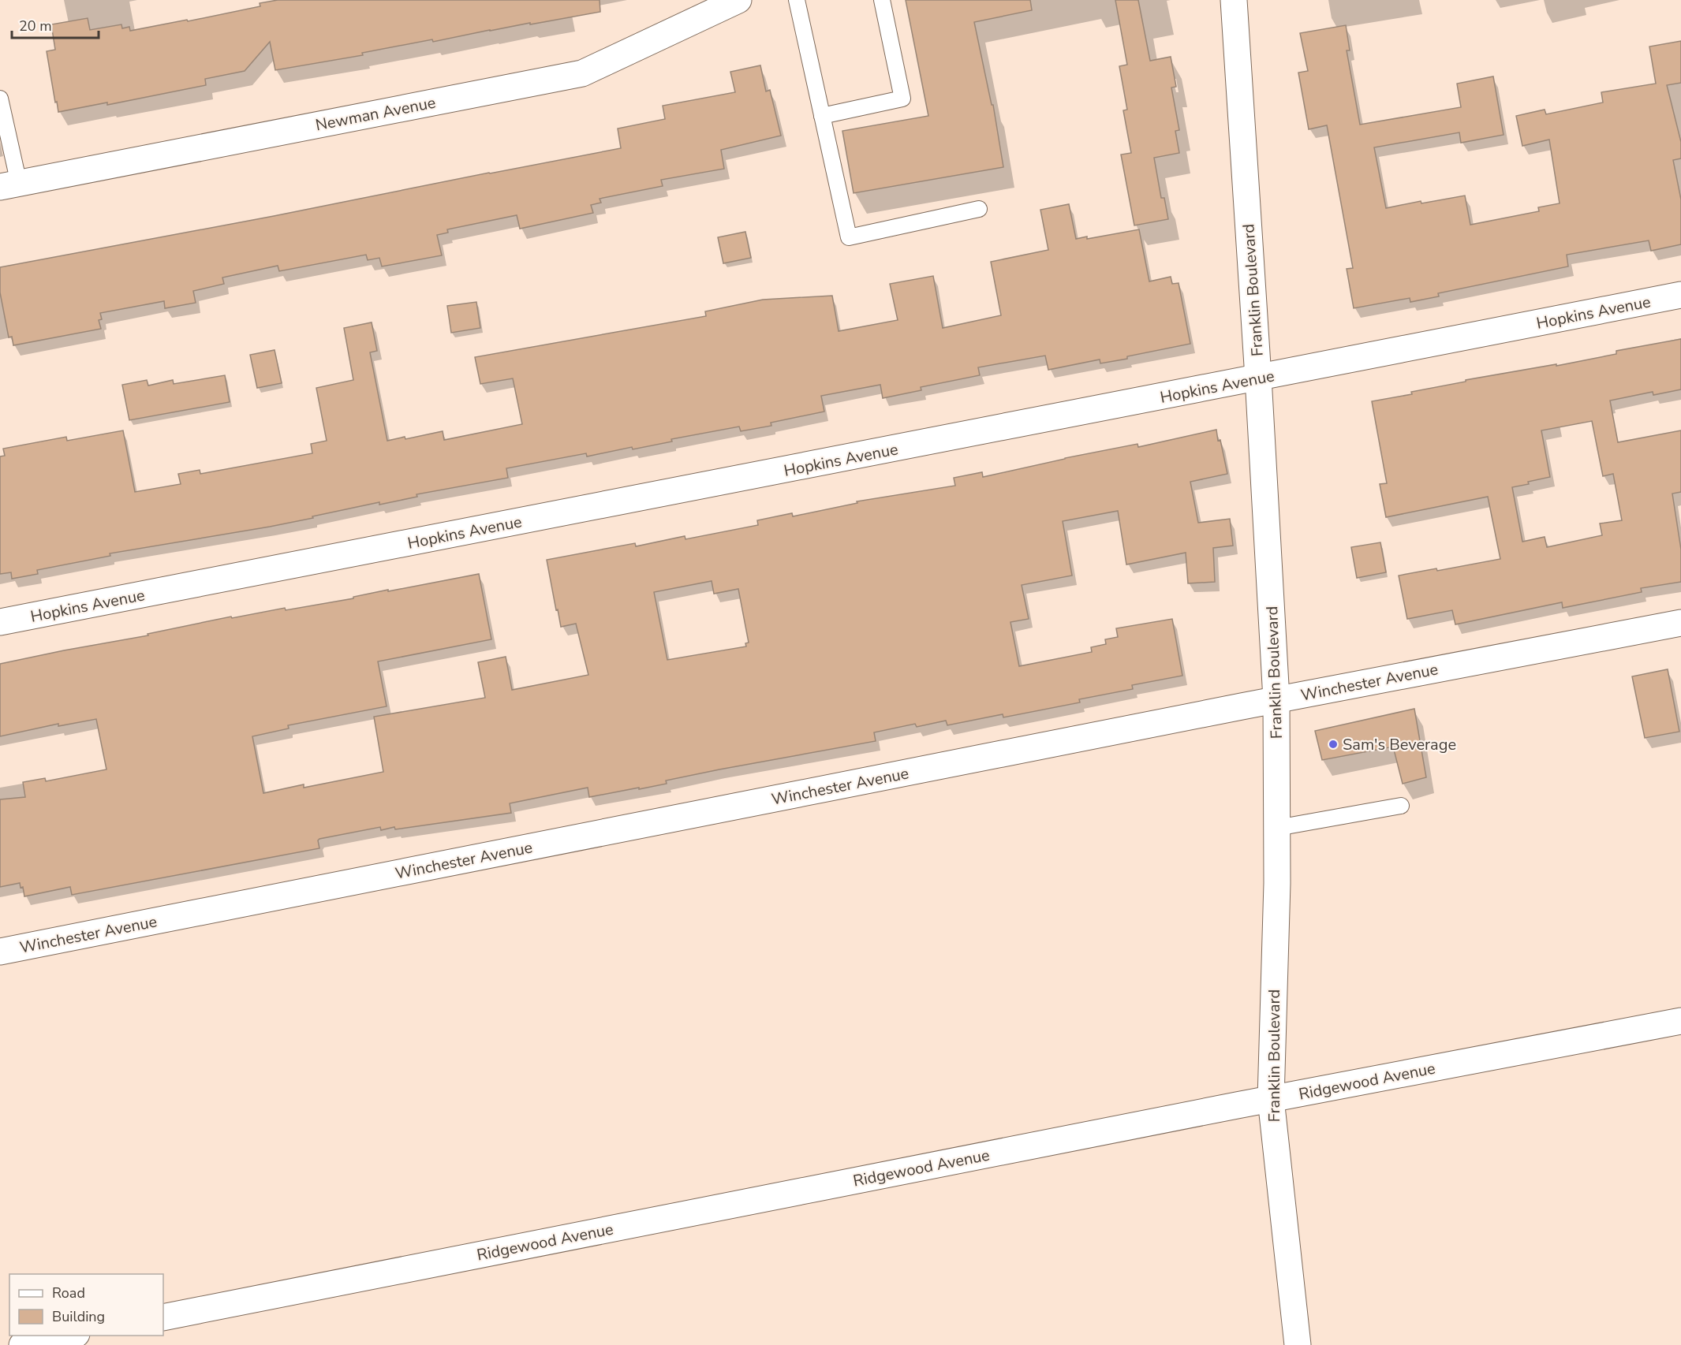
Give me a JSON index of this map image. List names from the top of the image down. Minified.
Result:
{"streets":{"street":["Newman Avenue","Franklin Boulevard","Hopkins Avenue","Winchester Avenue","Ridgewood Avenue"]},"crossings":[["Franklin Boulevard","Hopkins Avenue"],["Franklin Boulevard","Winchester Avenue"],["Franklin Boulevard","Ridgewood Avenue"]],"places":["Sam's Beverage"],"legend":["Road","Building"],"scale_bar":"20 m"}
